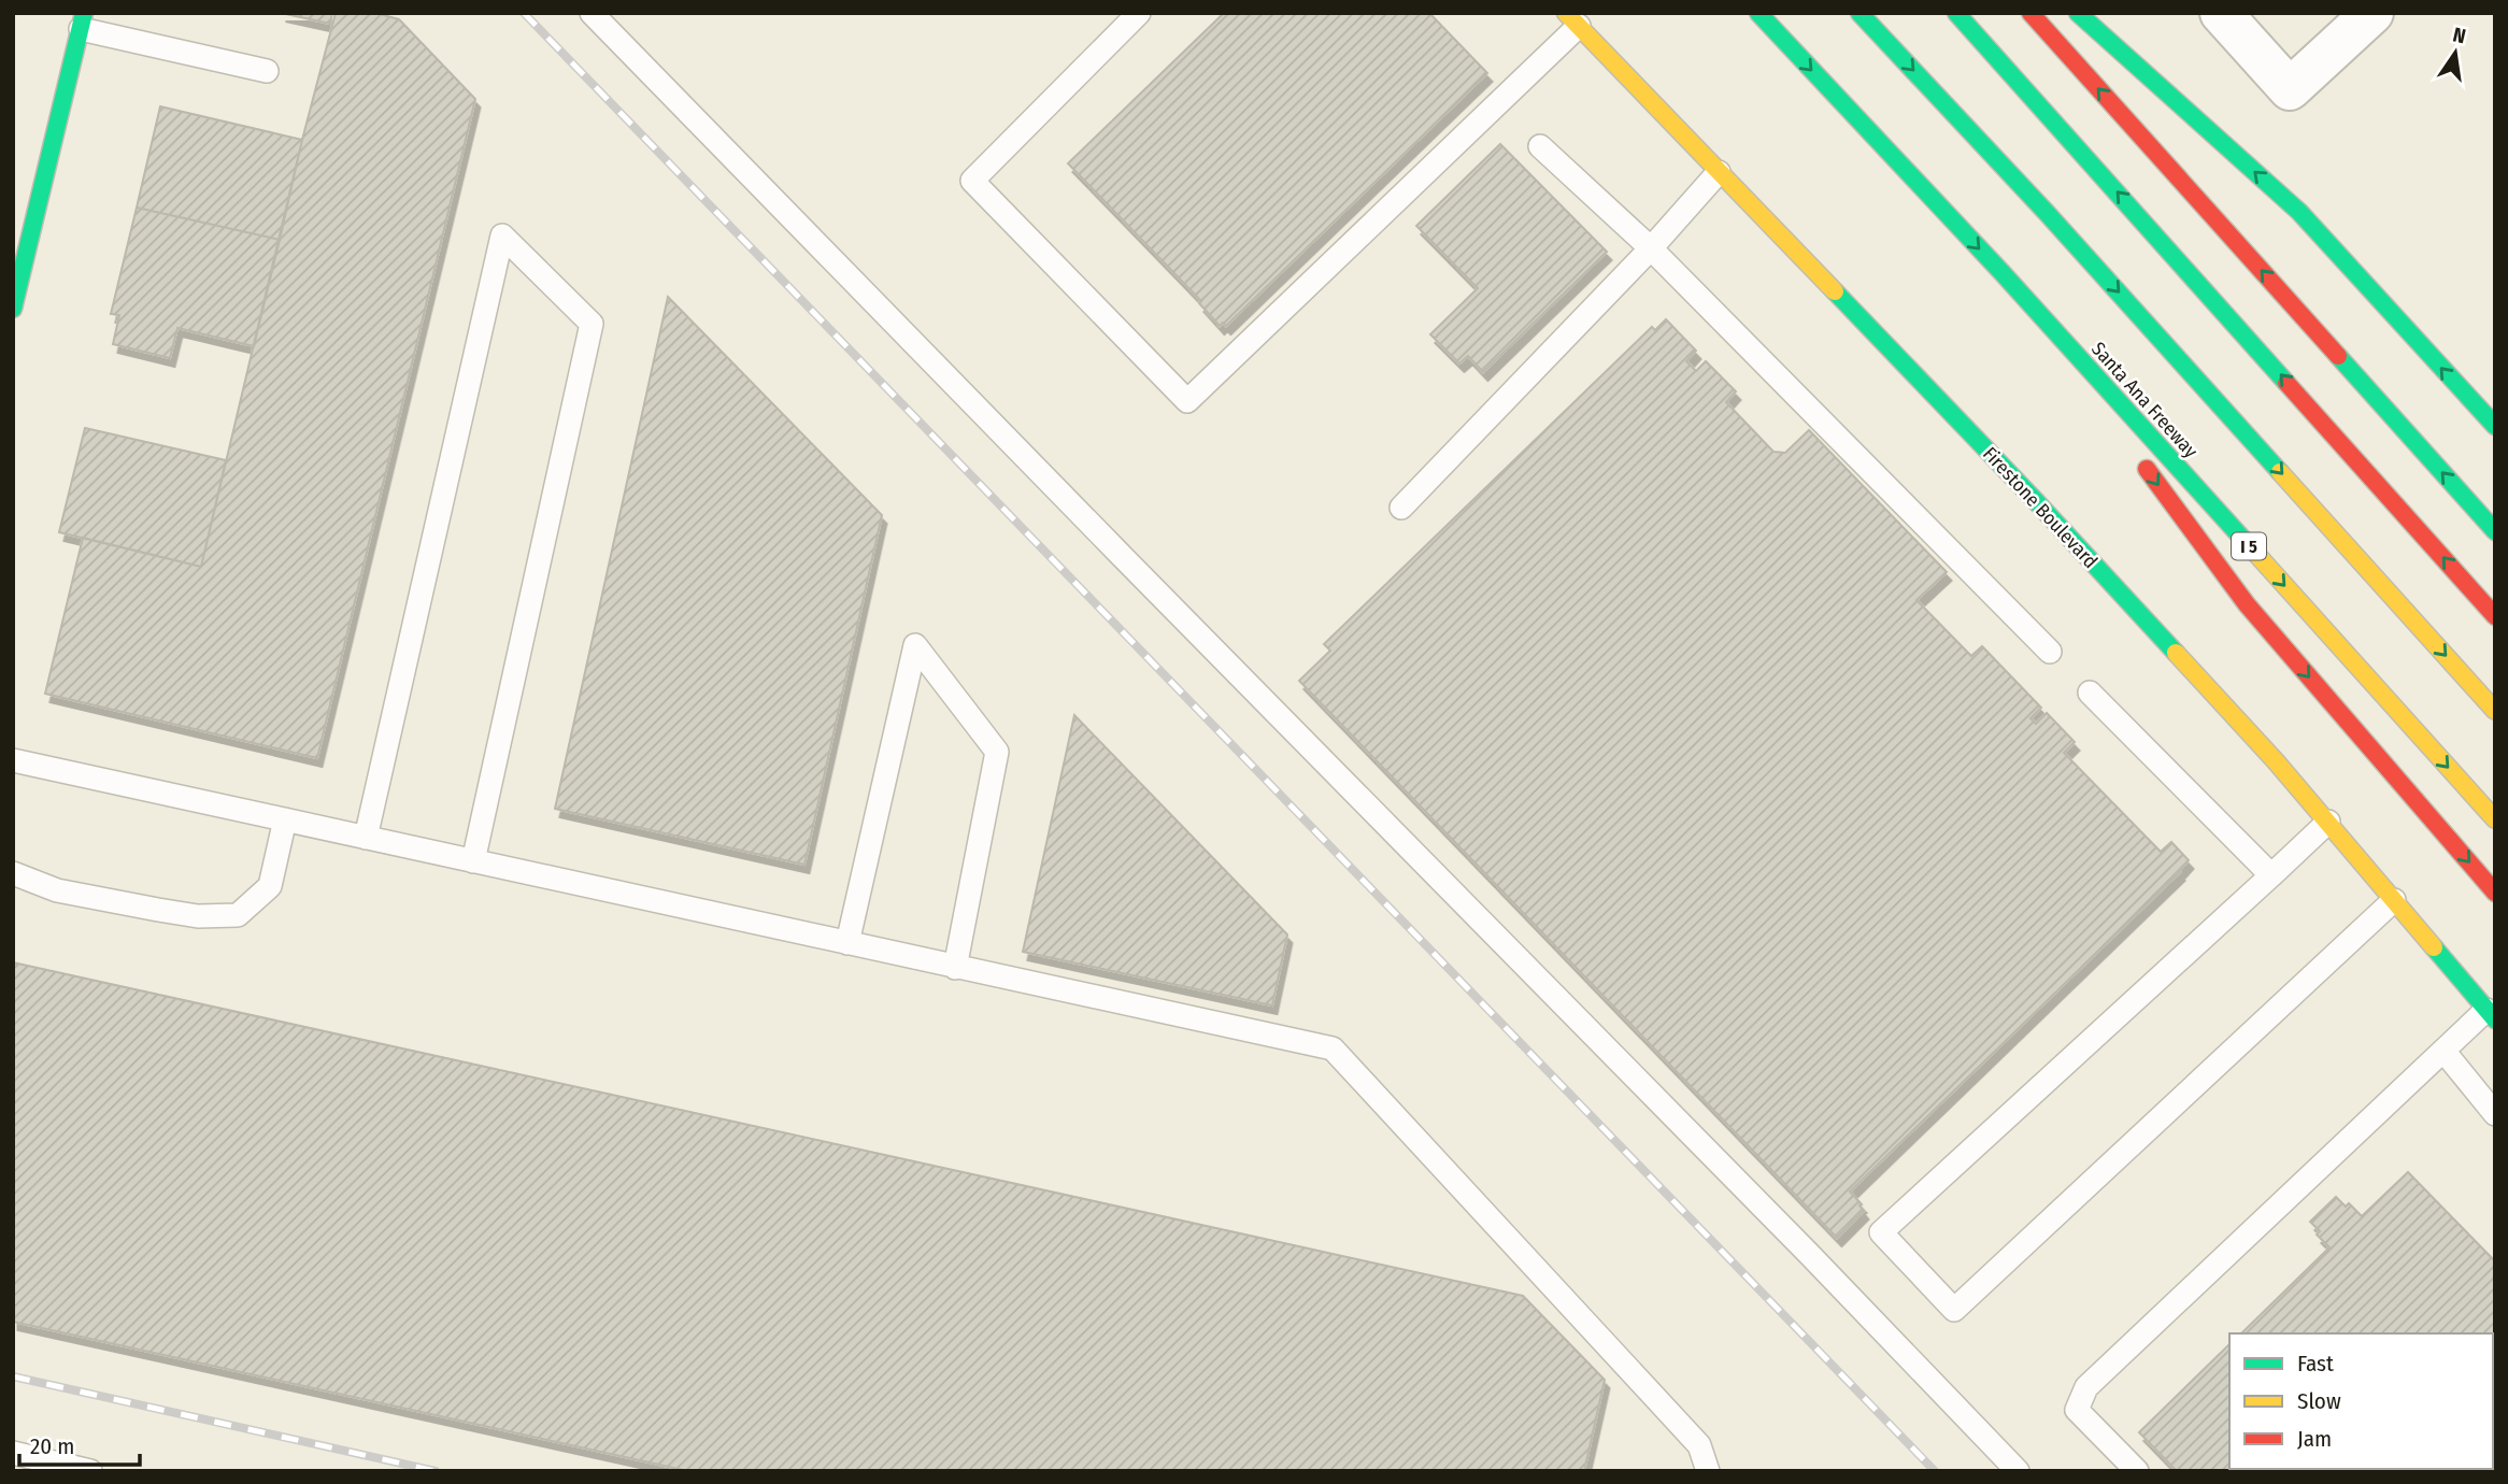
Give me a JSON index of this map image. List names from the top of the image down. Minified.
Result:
{"streets":{"main road":["Santa Ana Freeway","Firestone Boulevard","I 5"]},"legend":["Fast","Slow","Jam"],"scale_bar":"20 m","north":"top"}
